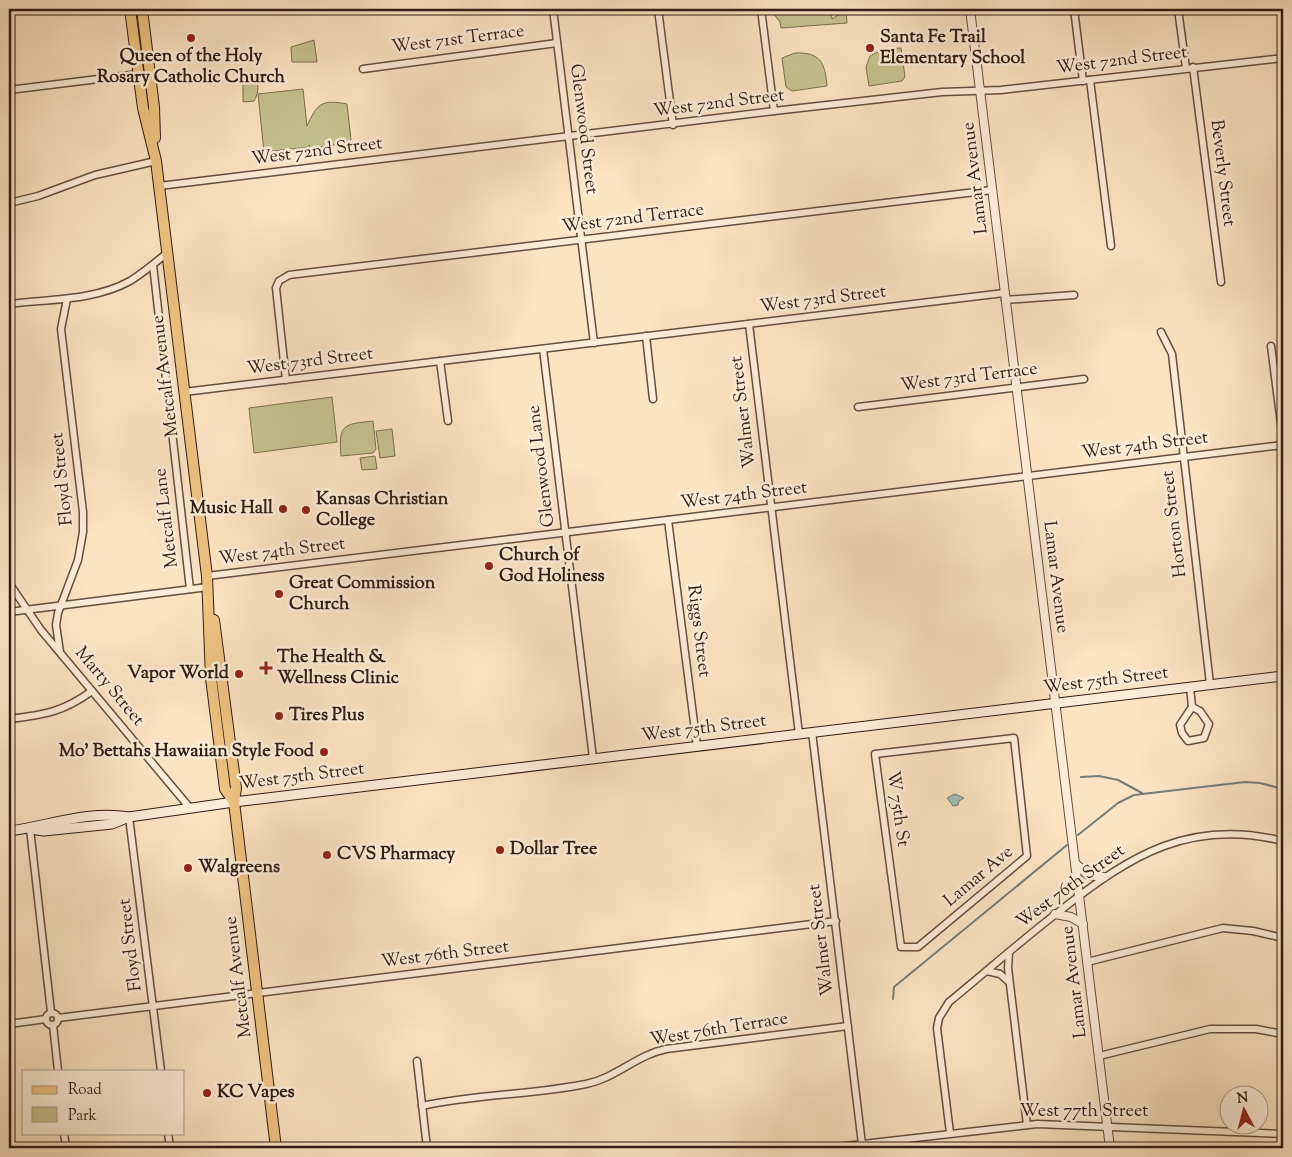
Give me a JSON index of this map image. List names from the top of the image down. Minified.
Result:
{"streets":{"main road":["Metcalf Avenue","West 75th Street"],"street":["West 71st Terrace","West 72nd Street","Glenwood Street","Beverly Street","Lamar Avenue","West 72nd Terrace","West 73rd Street","West 73rd Terrace","Walmer Street","West 74th Street","Glenwood Lane","Floyd Street","Metcalf Lane","Horton Street","Riggs Street","Marty Street","W 75th St","Lamar Ave","West 76th Street","West 76th Terrace","West 77th Street"]},"crossings":[["West 71st Terrace","Glenwood Street"],["West 72nd Street","Glenwood Street"],["West 72nd Street","Beverly Street"],["West 72nd Street","Lamar Avenue"],["West 72nd Street","Metcalf Avenue"],["Glenwood Street","West 72nd Terrace"],["Glenwood Street","West 73rd Street"],["Lamar Avenue","West 72nd Terrace"],["Lamar Avenue","West 73rd Street"],["Lamar Avenue","West 73rd Terrace"],["Lamar Avenue","West 74th Street"],["Lamar Avenue","West 75th Street"],["Lamar Avenue","West 76th Street"],["Lamar Avenue","West 77th Street"],["West 72nd Terrace","West 73rd Street"],["West 73rd Street","Metcalf Avenue"],["West 73rd Street","Walmer Street"],["West 73rd Street","Glenwood Lane"],["Metcalf Avenue","West 74th Street"],["Metcalf Avenue","West 75th Street"],["Metcalf Avenue","West 76th Street"],["Walmer Street","West 74th Street"],["Walmer Street","West 75th Street"],["Walmer Street","West 76th Street"],["Walmer Street","West 76th Terrace"],["Walmer Street","West 77th Street"],["West 74th Street","Glenwood Lane"],["West 74th Street","Floyd Street"],["West 74th Street","Metcalf Lane"],["West 74th Street","Horton Street"],["West 74th Street","Riggs Street"],["West 74th Street","Marty Street"],["Glenwood Lane","West 75th Street"],["Floyd Street","West 75th Street"],["Floyd Street","Marty Street"],["Floyd Street","West 76th Street"],["Horton Street","West 75th Street"],["Riggs Street","West 75th Street"],["West 75th Street","Marty Street"],["W 75th St","Lamar Ave"],["West 76th Street","West 77th Street"]],"places":{"other":["Queen of the Holy Rosary Catholic Church","Santa Fe Trail Elementary School","Music Hall","Kansas Christian College","Church of God Holiness","Great Commission Church","Vapor World","Tires Plus","Mo' Bettahs Hawaiian Style Food","Dollar Tree","CVS Pharmacy","Walgreens","KC Vapes"],"health":["The Health & Wellness Clinic"]},"legend":["Road","Park"],"north":"top"}
